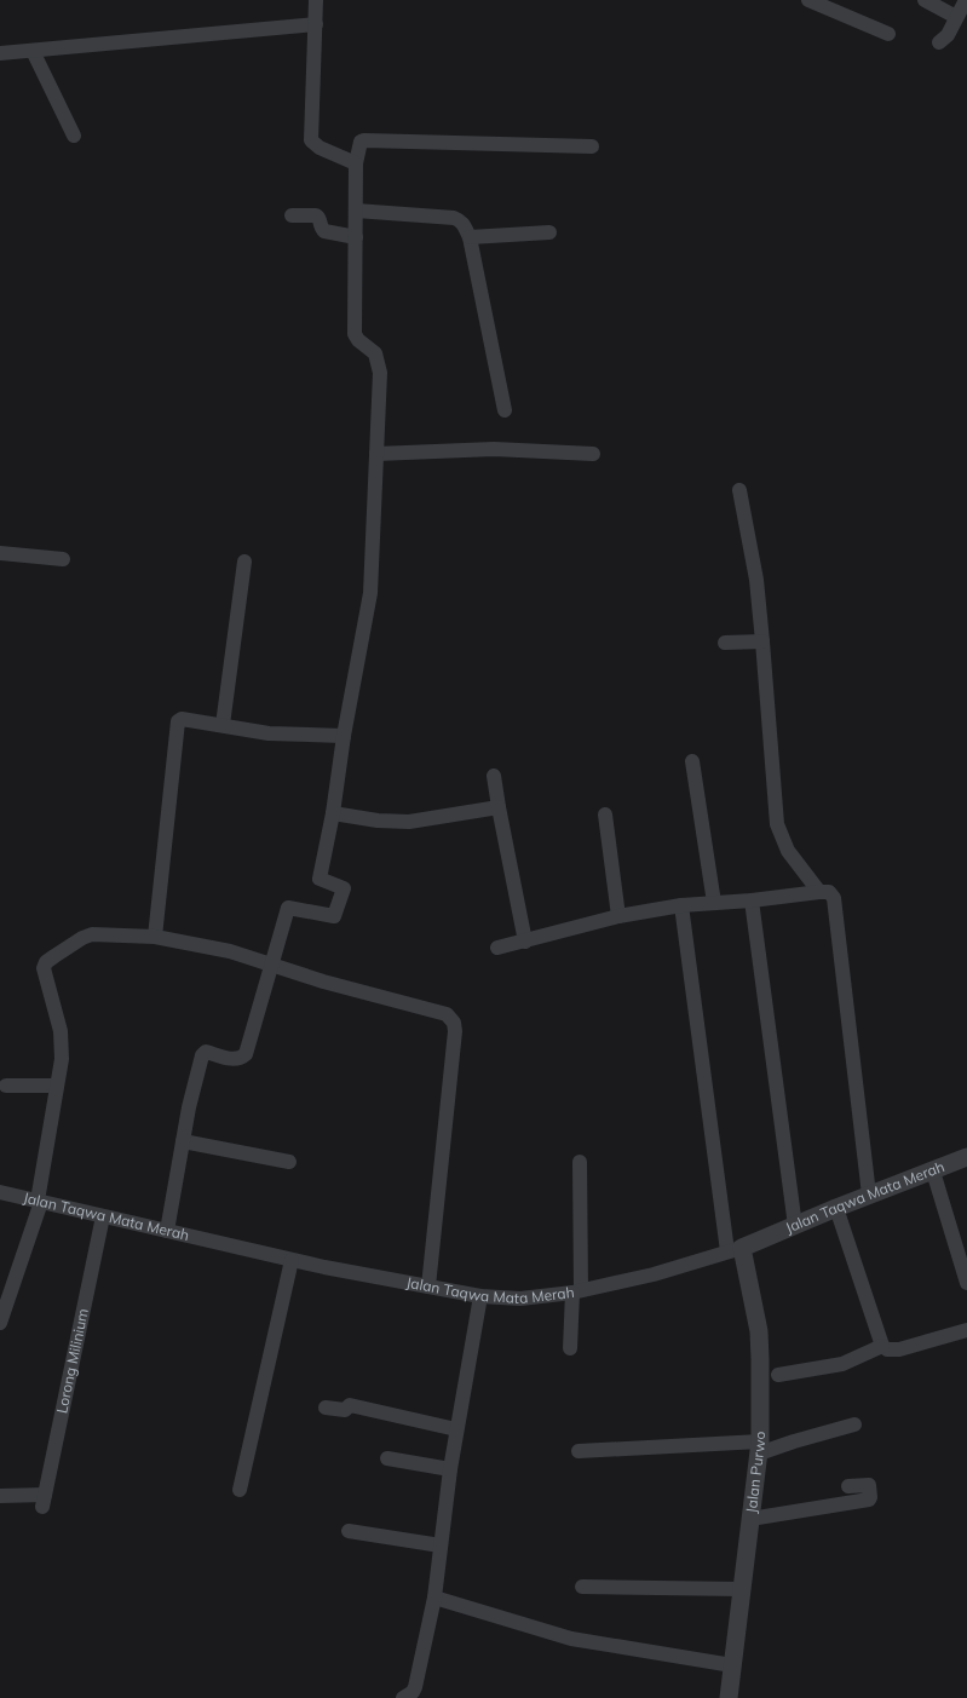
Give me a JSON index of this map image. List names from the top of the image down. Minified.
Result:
{"streets":{"street":["Jalan Taqwa Mata Merah","Lorong Milinium","Jalan Purwo"]},"crossings":[["Jalan Taqwa Mata Merah","Lorong Milinium"],["Jalan Taqwa Mata Merah","Jalan Purwo"]]}
